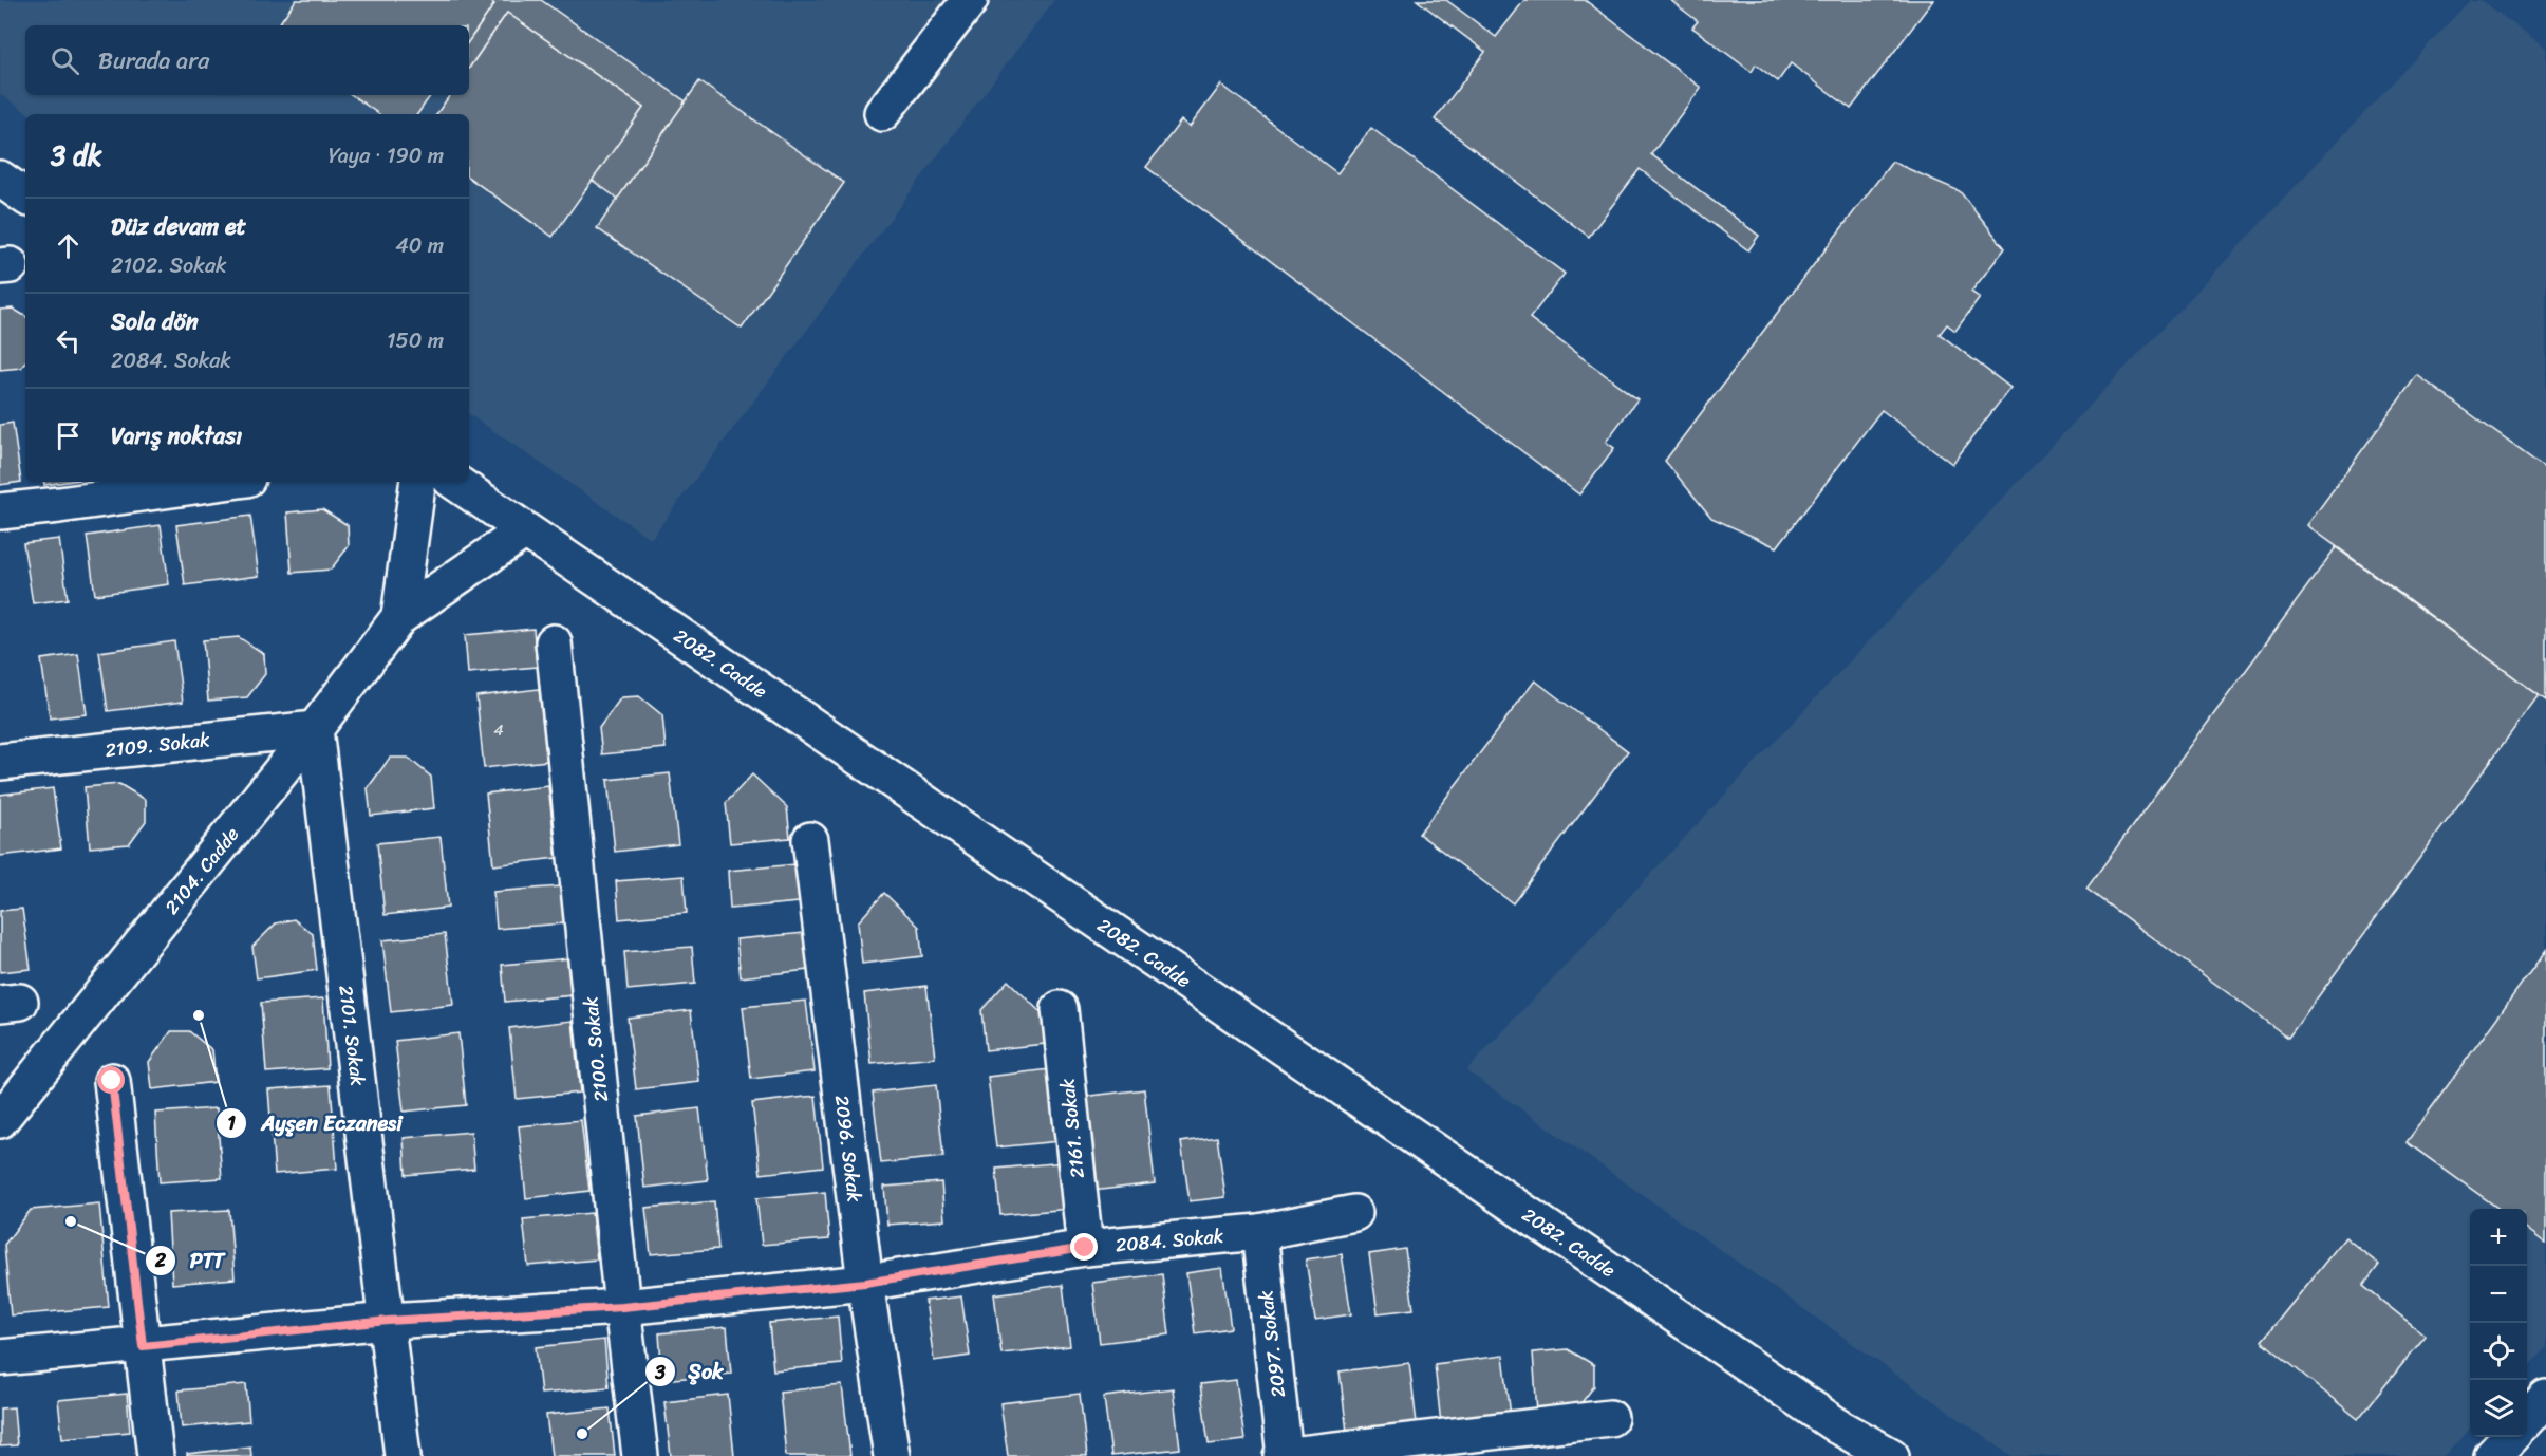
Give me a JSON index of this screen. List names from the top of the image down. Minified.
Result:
{"streets":{"street":["2082. Cadde","2109. Sokak","2104. Cadde","2101. Sokak","2100. Sokak","2161. Sokak","2096. Sokak","2084. Sokak","2097. Sokak"]},"crossings":[["2082. Cadde","2104. Cadde"],["2109. Sokak","2104. Cadde"],["2109. Sokak","2101. Sokak"],["2104. Cadde","2101. Sokak"],["2101. Sokak","2084. Sokak"],["2100. Sokak","2084. Sokak"],["2161. Sokak","2084. Sokak"],["2096. Sokak","2084. Sokak"],["2084. Sokak","2097. Sokak"]],"places":["Ayşen Eczanesi","PTT","Şok"],"house_numbers":["4"],"page":{"search":"Burada ara","heading":["3 dk","Yaya · 190 m"],"list":[["Düz devam et","2102. Sokak","40 m"],["Sola dön","2084. Sokak","150 m"],"Varış noktası"],"map_buttons":["+","−"]}}
